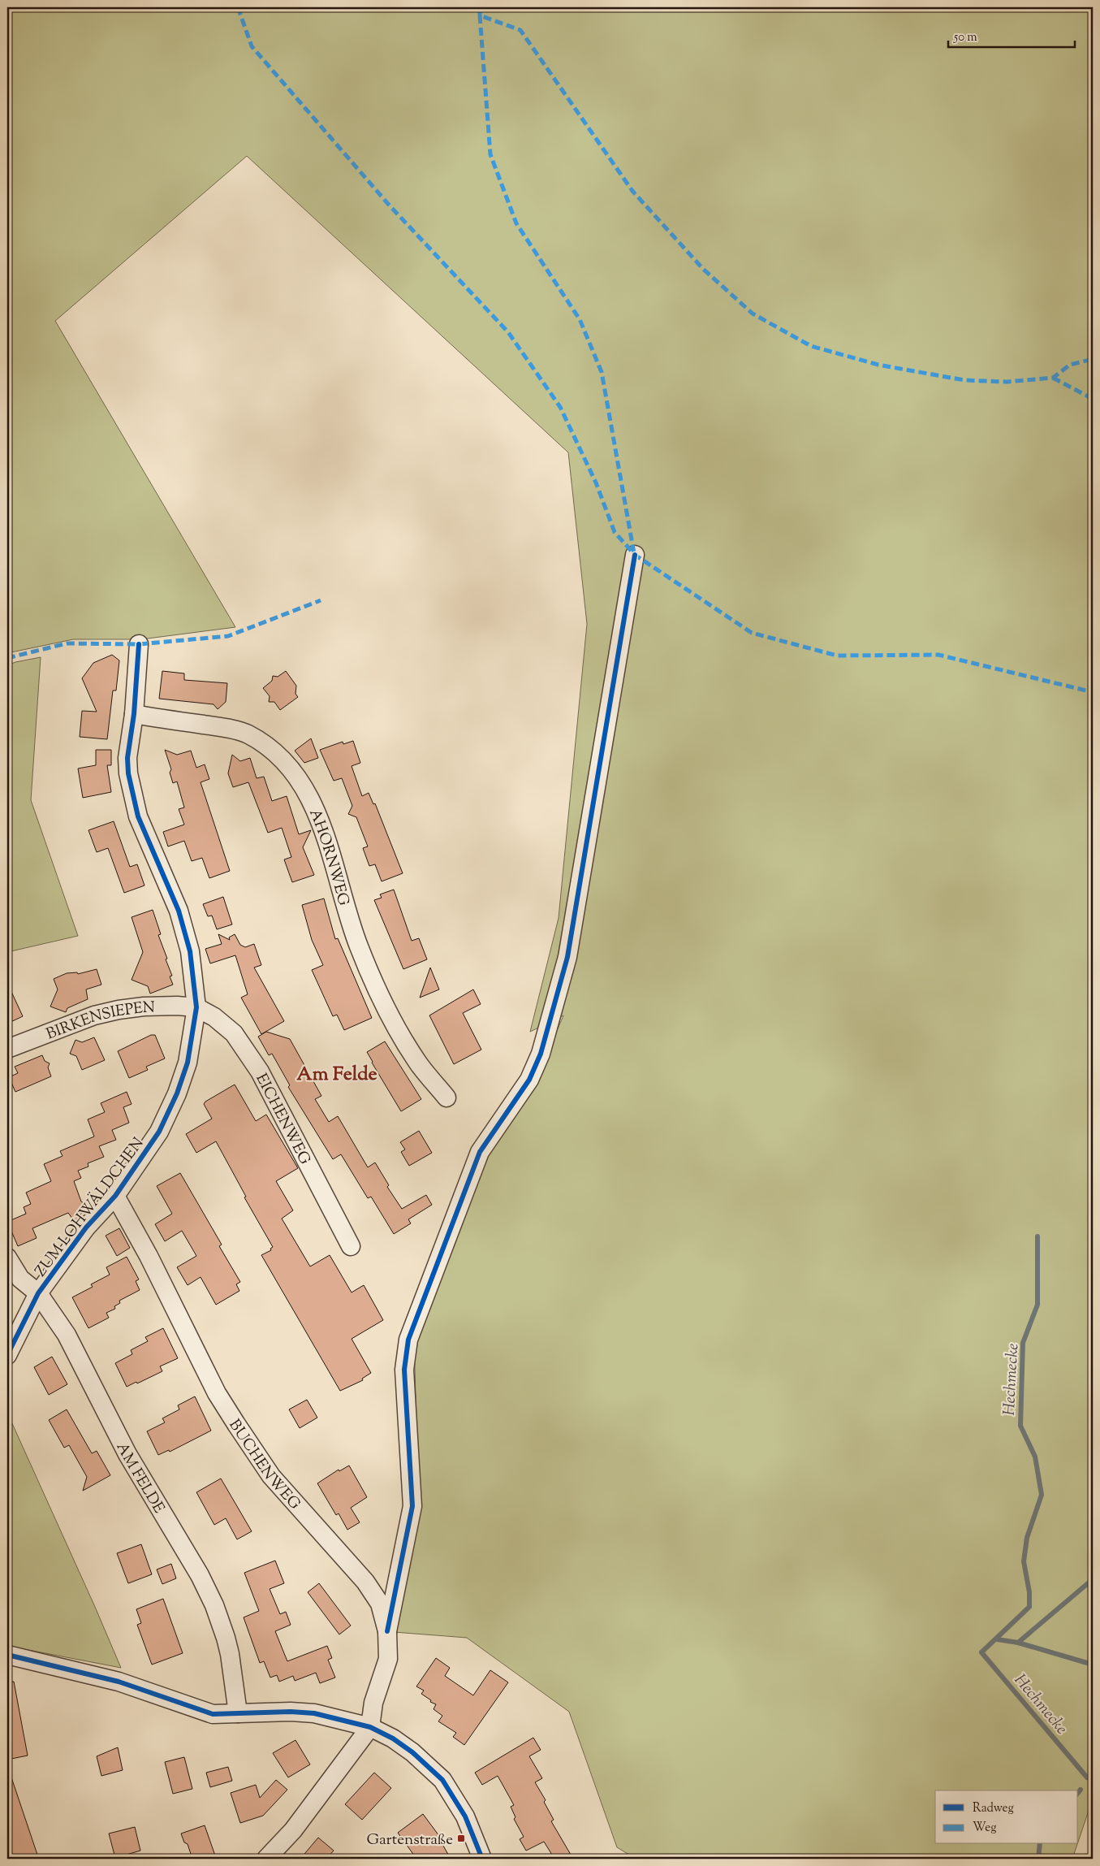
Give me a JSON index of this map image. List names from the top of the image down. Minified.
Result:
{"streets":{"street":["AHORNWEG","BIRKENSIEPEN","EICHENWEG","ZUM LOHWÄLDCHEN","BUCHENWEG","AM FELDE"]},"crossings":[["AHORNWEG","ZUM LOHWÄLDCHEN"],["BIRKENSIEPEN","EICHENWEG"],["BIRKENSIEPEN","ZUM LOHWÄLDCHEN"],["EICHENWEG","ZUM LOHWÄLDCHEN"],["ZUM LOHWÄLDCHEN","BUCHENWEG"],["ZUM LOHWÄLDCHEN","AM FELDE"]],"districts":["Am Felde"],"water":["Hechmecke"],"places":{"transit":["Gartenstraße"]},"legend":["Radweg","Weg"],"scale_bar":"50 m"}
